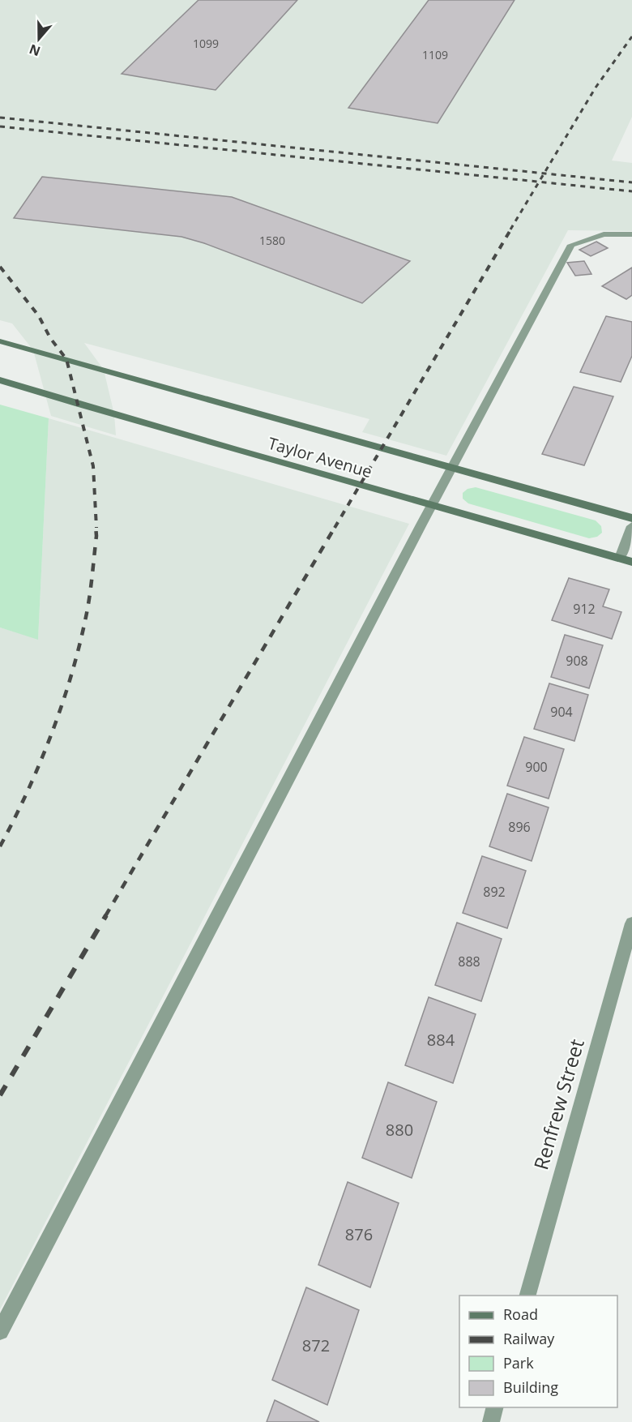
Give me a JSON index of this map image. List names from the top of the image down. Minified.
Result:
{"streets":{"main road":["Taylor Avenue"],"street":["Renfrew Street"]},"house_numbers":["1099","1109","1580","912","908","904","900","896","892","888","884","880","876","872"],"legend":["Road","Railway","Park","Building"],"north":"bottom"}
